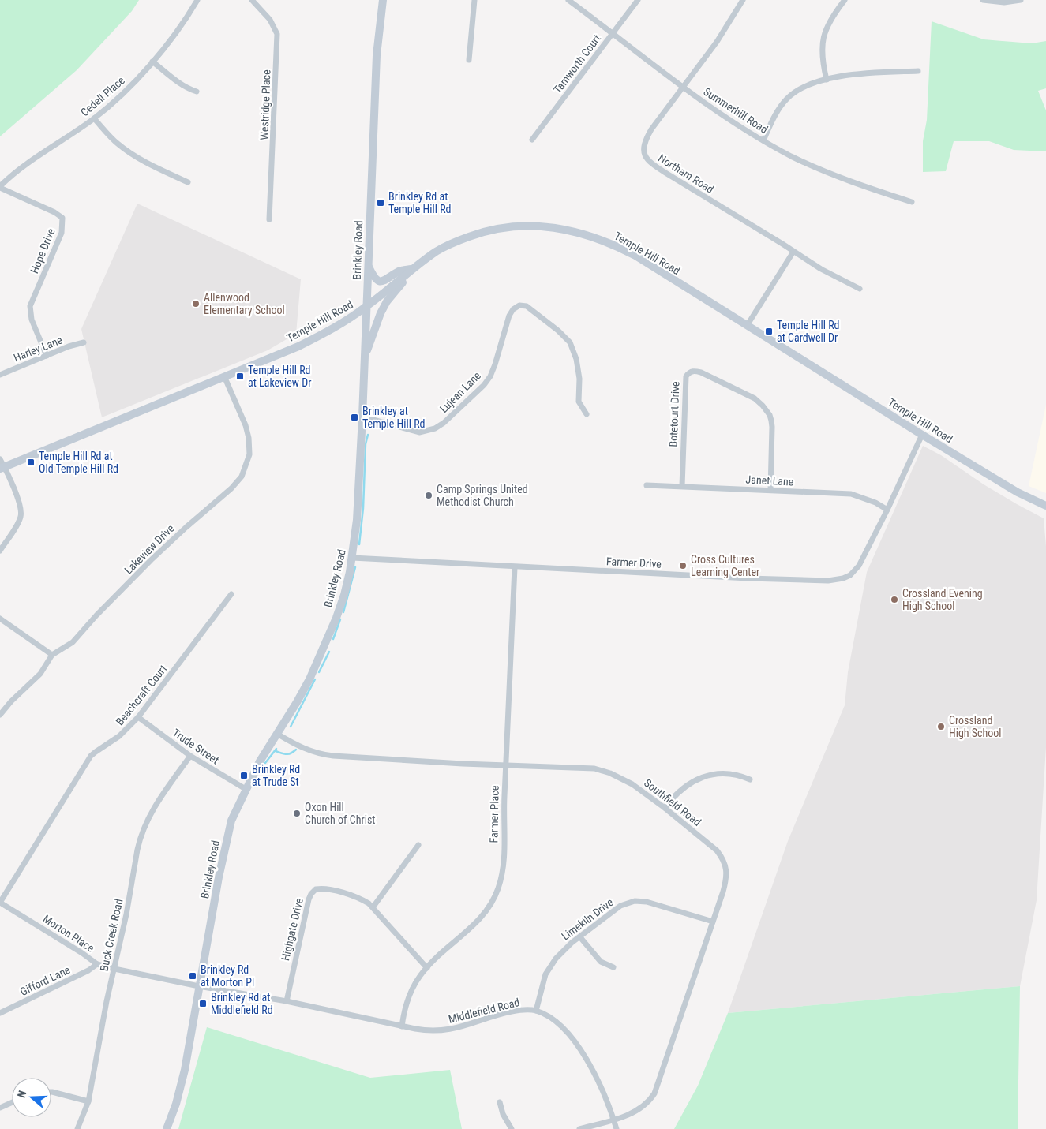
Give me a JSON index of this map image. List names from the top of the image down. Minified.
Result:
{"streets":{"main road":["Brinkley Road","Temple Hill Road"],"street":["Tamworth Court","Cedell Place","Westridge Place","Summerhill Road","Northam Road","Hope Drive","Harley Lane","Lujean Lane","Botetourt Drive","Janet Lane","Lakeview Drive","Farmer Drive","Beachcraft Court","Trude Street","Southfield Road","Farmer Place","Limekiln Drive","Highgate Drive","Morton Place","Buck Creek Road","Gifford Lane","Middlefield Road"]},"crossings":[["Tamworth Court","Summerhill Road"],["Cedell Place","Hope Drive"],["Summerhill Road","Northam Road"],["Brinkley Road","Temple Hill Road"],["Brinkley Road","Lujean Lane"],["Brinkley Road","Farmer Drive"],["Brinkley Road","Trude Street"],["Brinkley Road","Southfield Road"],["Brinkley Road","Morton Place"],["Brinkley Road","Middlefield Road"],["Hope Drive","Harley Lane"],["Temple Hill Road","Lakeview Drive"],["Temple Hill Road","Farmer Drive"],["Botetourt Drive","Janet Lane"],["Janet Lane","Farmer Drive"],["Farmer Drive","Farmer Place"],["Beachcraft Court","Trude Street"],["Beachcraft Court","Morton Place"],["Trude Street","Buck Creek Road"],["Southfield Road","Farmer Place"],["Southfield Road","Limekiln Drive"],["Southfield Road","Middlefield Road"],["Farmer Place","Highgate Drive"],["Farmer Place","Middlefield Road"],["Limekiln Drive","Middlefield Road"],["Highgate Drive","Middlefield Road"],["Morton Place","Buck Creek Road"],["Morton Place","Gifford Lane"],["Morton Place","Middlefield Road"]],"places":{"transit":["Brinkley Rd at Temple Hill Rd","Temple Hill Rd at Cardwell Dr","Temple Hill Rd at Lakeview Dr","Brinkley at Temple Hill Rd","Temple Hill Rd at Old Temple Hill Rd","Brinkley Rd at Trude St","Brinkley Rd at Morton Pl","Brinkley Rd at Middlefield Rd"],"other":["Allenwood Elementary School","Camp Springs United Methodist Church","Cross Cultures Learning Center","Crossland Evening High School","Crossland High School","Oxon Hill Church of Christ"]},"north":"left"}
